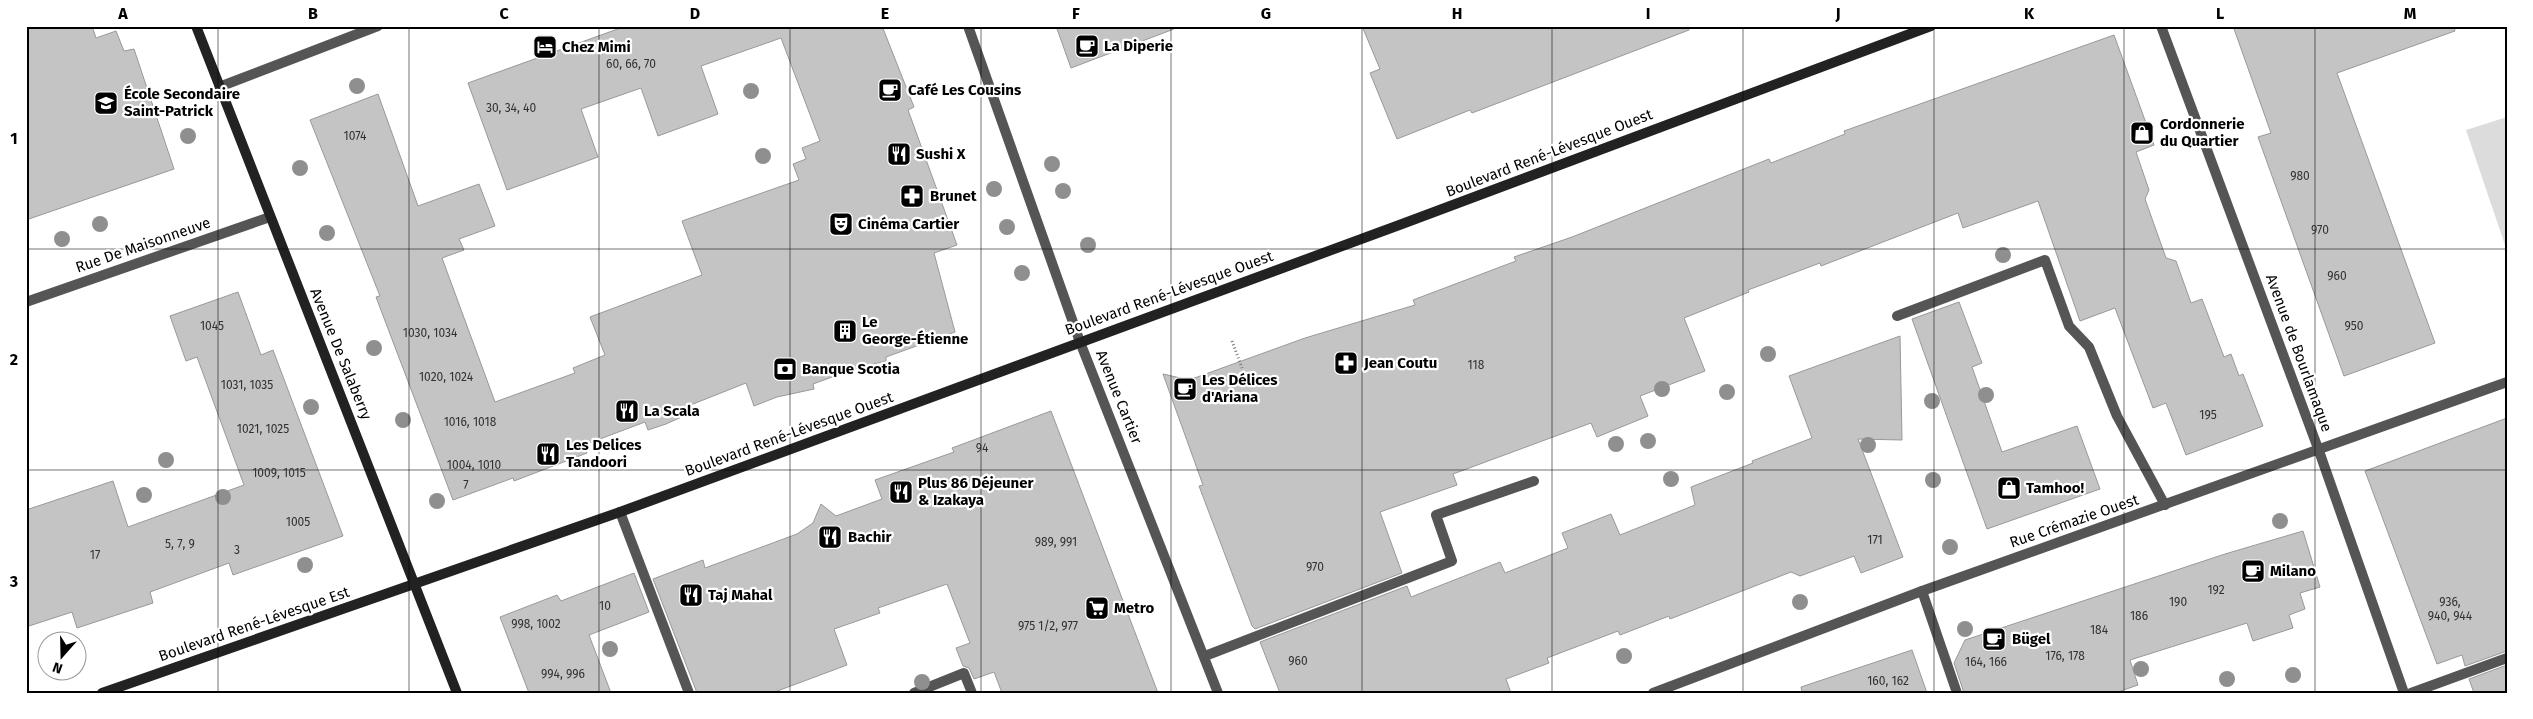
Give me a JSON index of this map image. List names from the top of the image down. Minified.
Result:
{"streets":{"main road":["Boulevard René-Lévesque Ouest","Avenue De Salaberry","Boulevard René-Lévesque Est"],"street":["Rue De Maisonneuve","Avenue de Bourlamaque","Avenue Cartier","Rue Crémazie Ouest"]},"crossings":[["Boulevard René-Lévesque Ouest","Avenue De Salaberry"],["Boulevard René-Lévesque Ouest","Avenue Cartier"],["Boulevard René-Lévesque Ouest","Boulevard René-Lévesque Est"],["Rue De Maisonneuve","Avenue De Salaberry"],["Avenue de Bourlamaque","Rue Crémazie Ouest"],["Avenue De Salaberry","Boulevard René-Lévesque Est"]],"places":{"cafe":["La Diperie","Café Les Cousins","Les Délices d'Ariana","Milano","Bügel"],"hotel":["Chez Mimi"],"school or university":["École Secondaire Saint-Patrick"],"shop":["Cordonnerie du Quartier","Tamhoo!"],"restaurant":["Sushi X","La Scala","Les Delices Tandoori","Plus 86 Déjeuner & Izakaya","Bachir","Taj Mahal"],"pharmacy":["Brunet","Jean Coutu"],"theatre":["Cinéma Cartier"],"building":["Le George-Étienne"],"bank":["Banque Scotia"],"supermarket":["Metro"]},"house_numbers":["60, 66, 70","30, 34, 40","1074","980","970","960","1045","950","1030, 1034","118","1020, 1024","1031, 1035","195","1016, 1018","1021, 1025","94","1004, 1010","1009, 1015","7","1005","171","989, 991","5, 7, 9","3","17","970","192","190","936, 940, 944","10","186","998, 1002","975 1/2, 977","184","176, 178","960","164, 166","994, 996","160, 162"],"north":"bottom","grid":{"columns":["A","B","C","D","E","F","G","H","I","J","K","L","M"],"rows":["1","2","3"]}}
